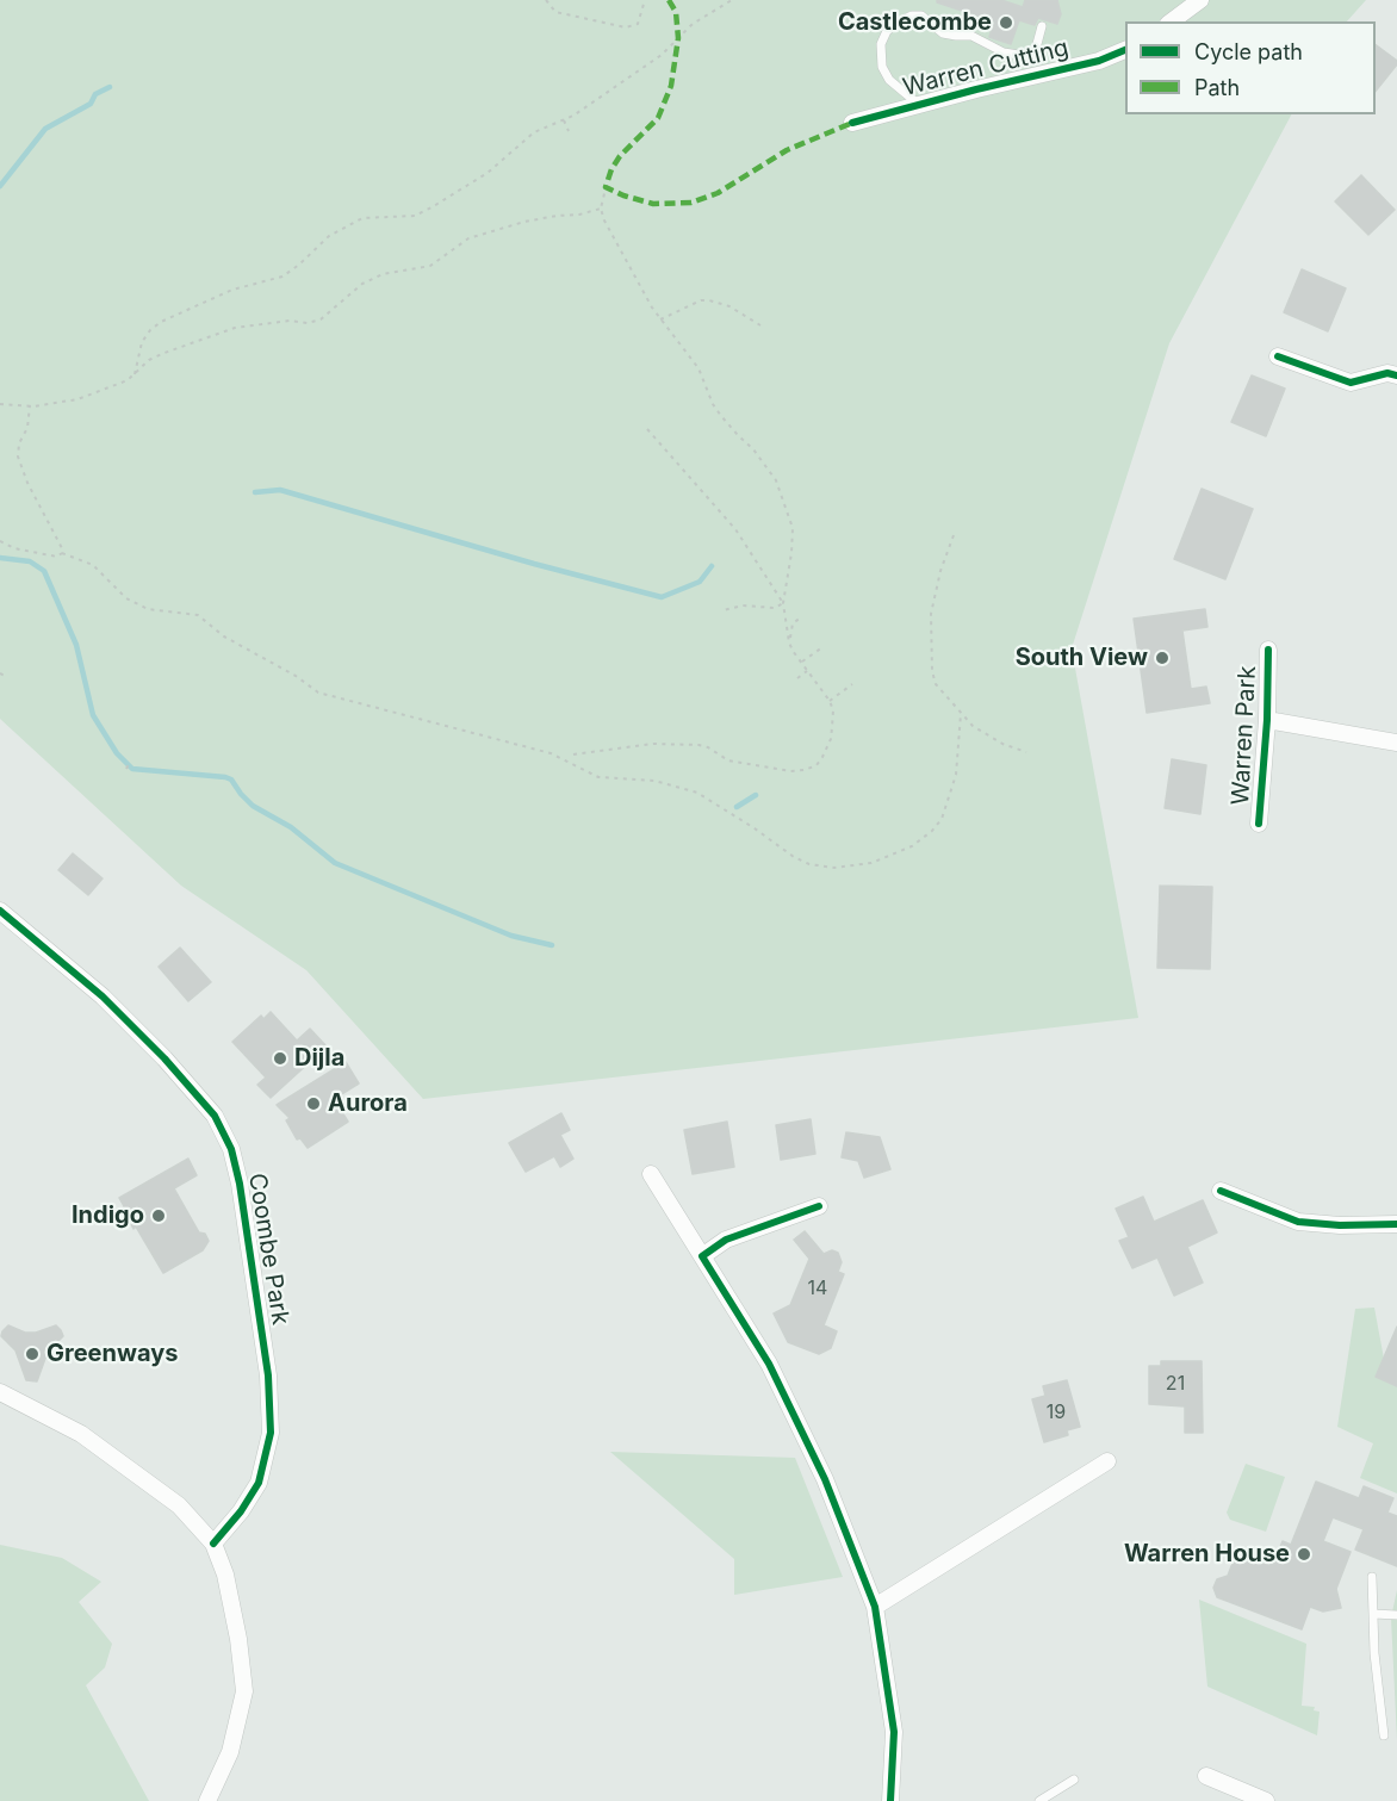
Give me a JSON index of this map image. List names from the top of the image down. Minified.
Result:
{"streets":{"street":["Warren Cutting","Warren Park","Coombe Park"]},"places":["Castlecombe","South View","Dijla","Aurora","Indigo","Greenways","Warren House"],"house_numbers":["14","21","19"],"legend":["Cycle path","Path"]}
